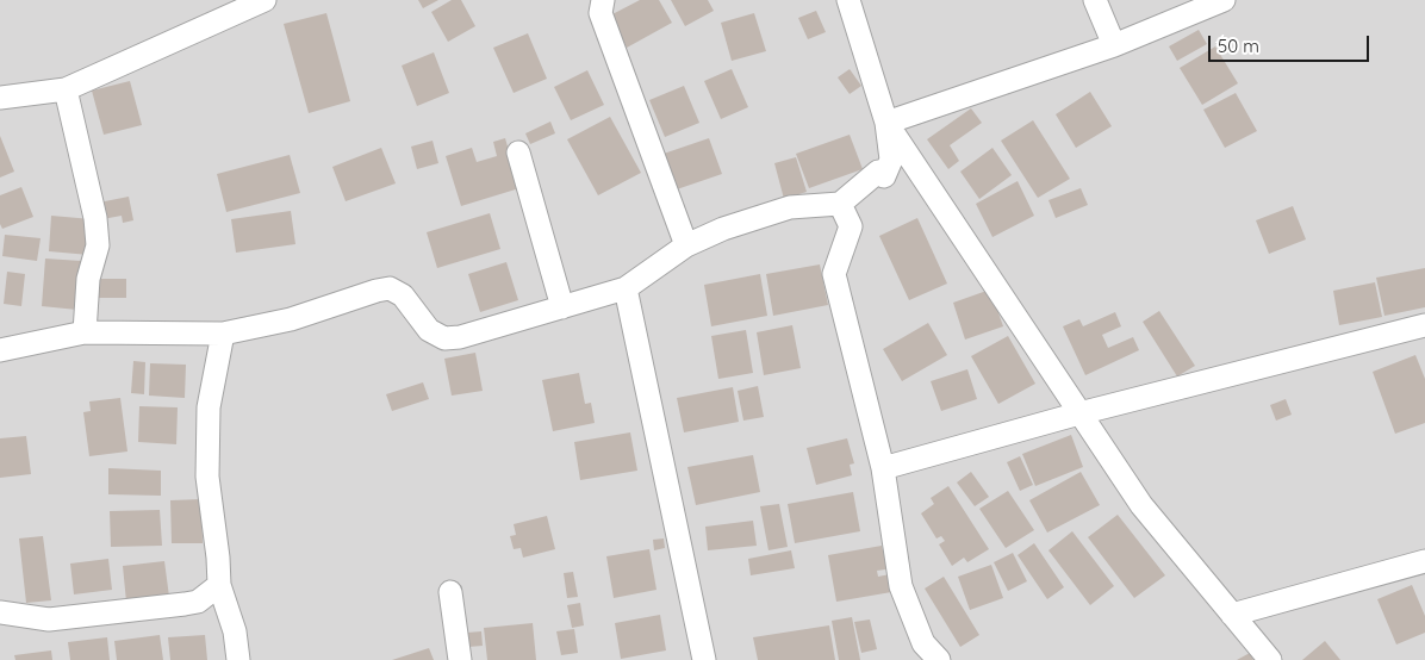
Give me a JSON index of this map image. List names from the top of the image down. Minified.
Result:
{"scale_bar":"50 m"}
